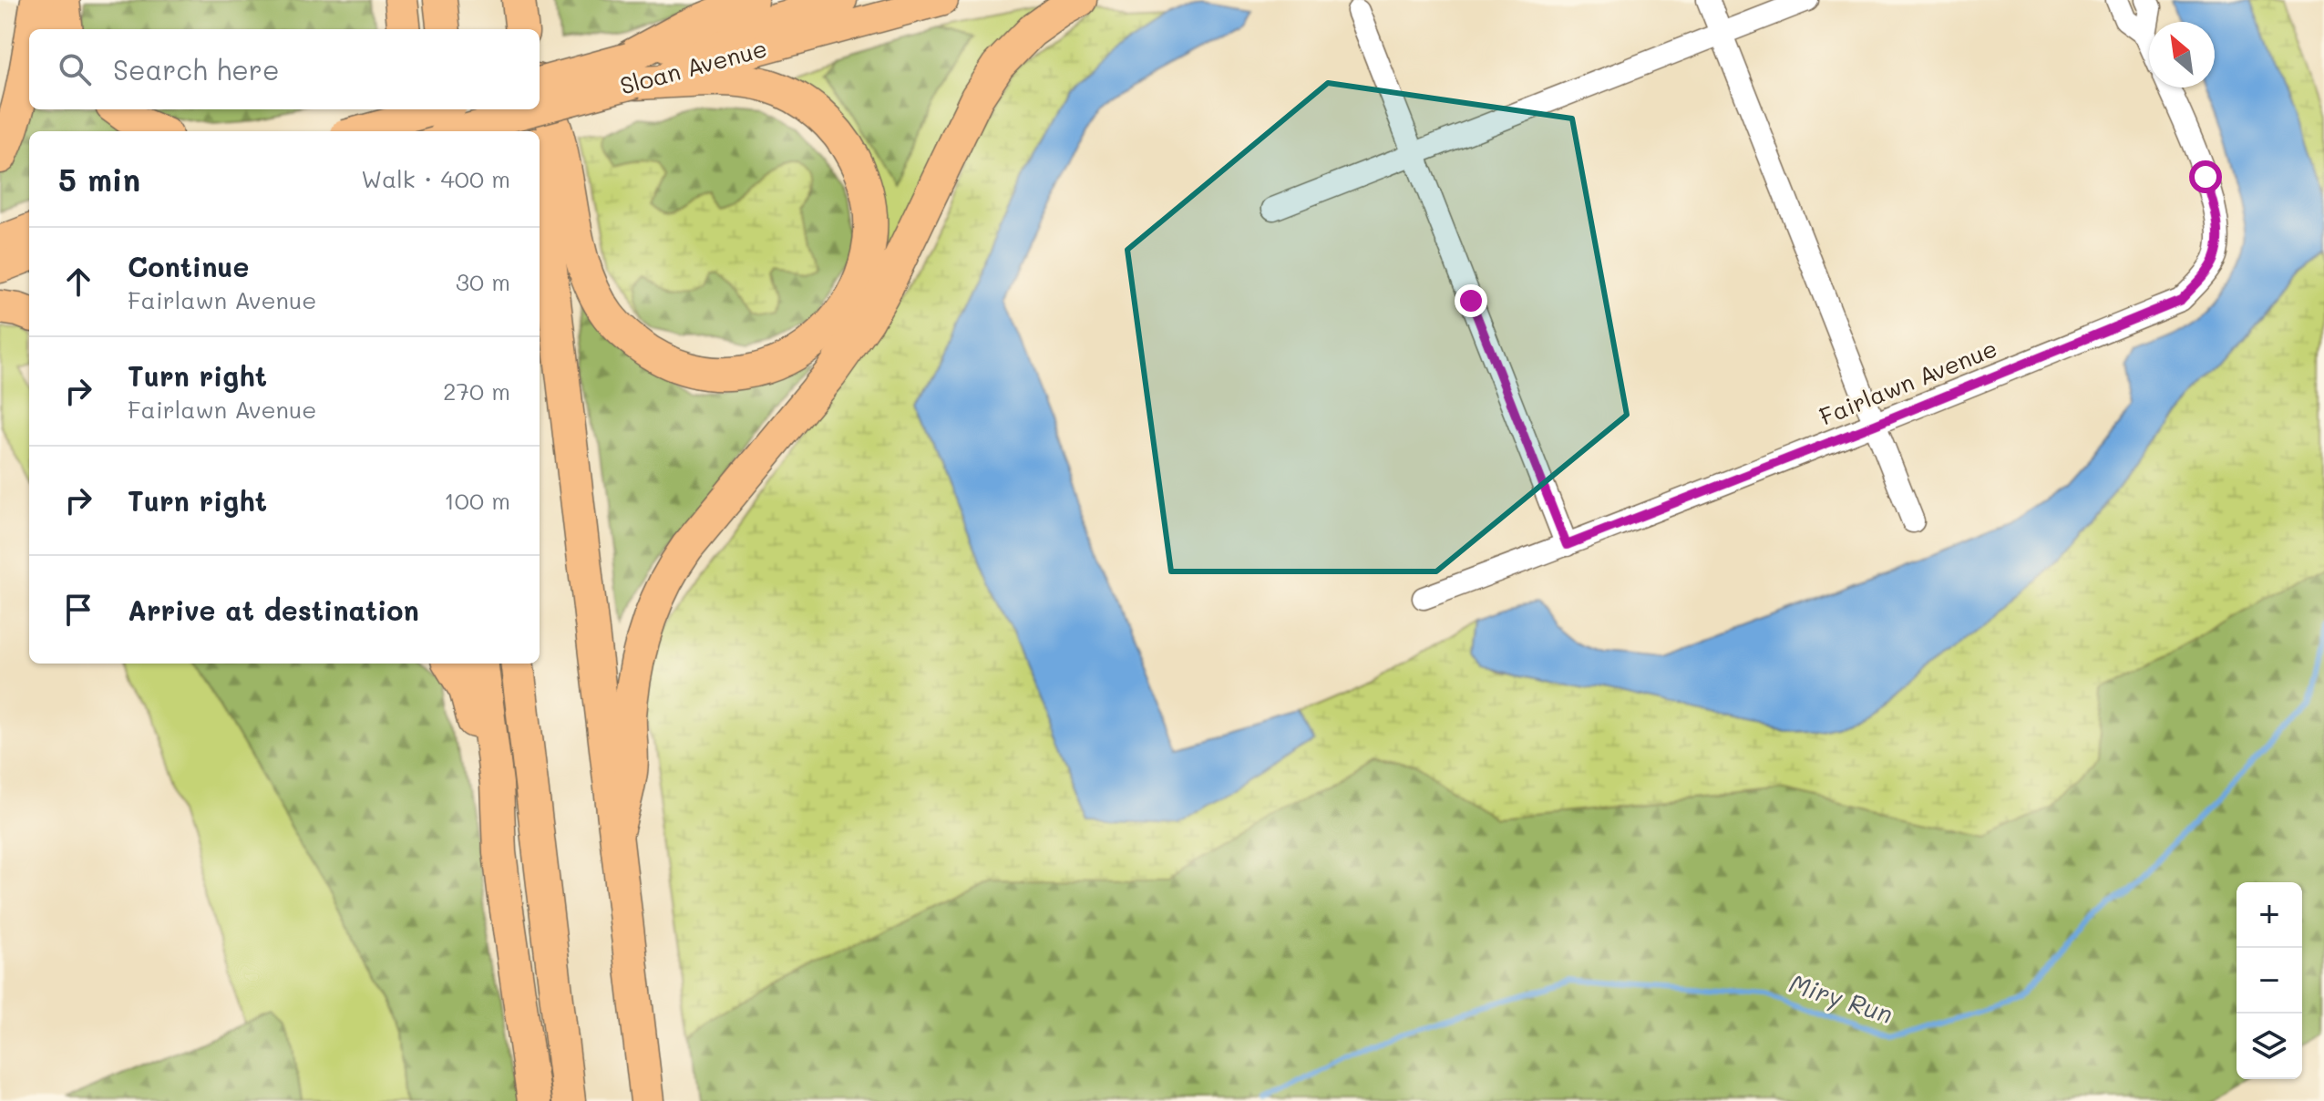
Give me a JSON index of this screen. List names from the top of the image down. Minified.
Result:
{"streets":{"main road":["Sloan Avenue"],"street":["Fairlawn Avenue"]},"water":["Miry Run"],"north":"top left","page":{"search":"Search here","heading":["5 min","Walk · 400 m"],"list":[["Continue","Fairlawn Avenue","30 m"],["Turn right","Fairlawn Avenue","270 m"],["Turn right","100 m"],"Arrive at destination"],"map_buttons":["+","−"]}}
